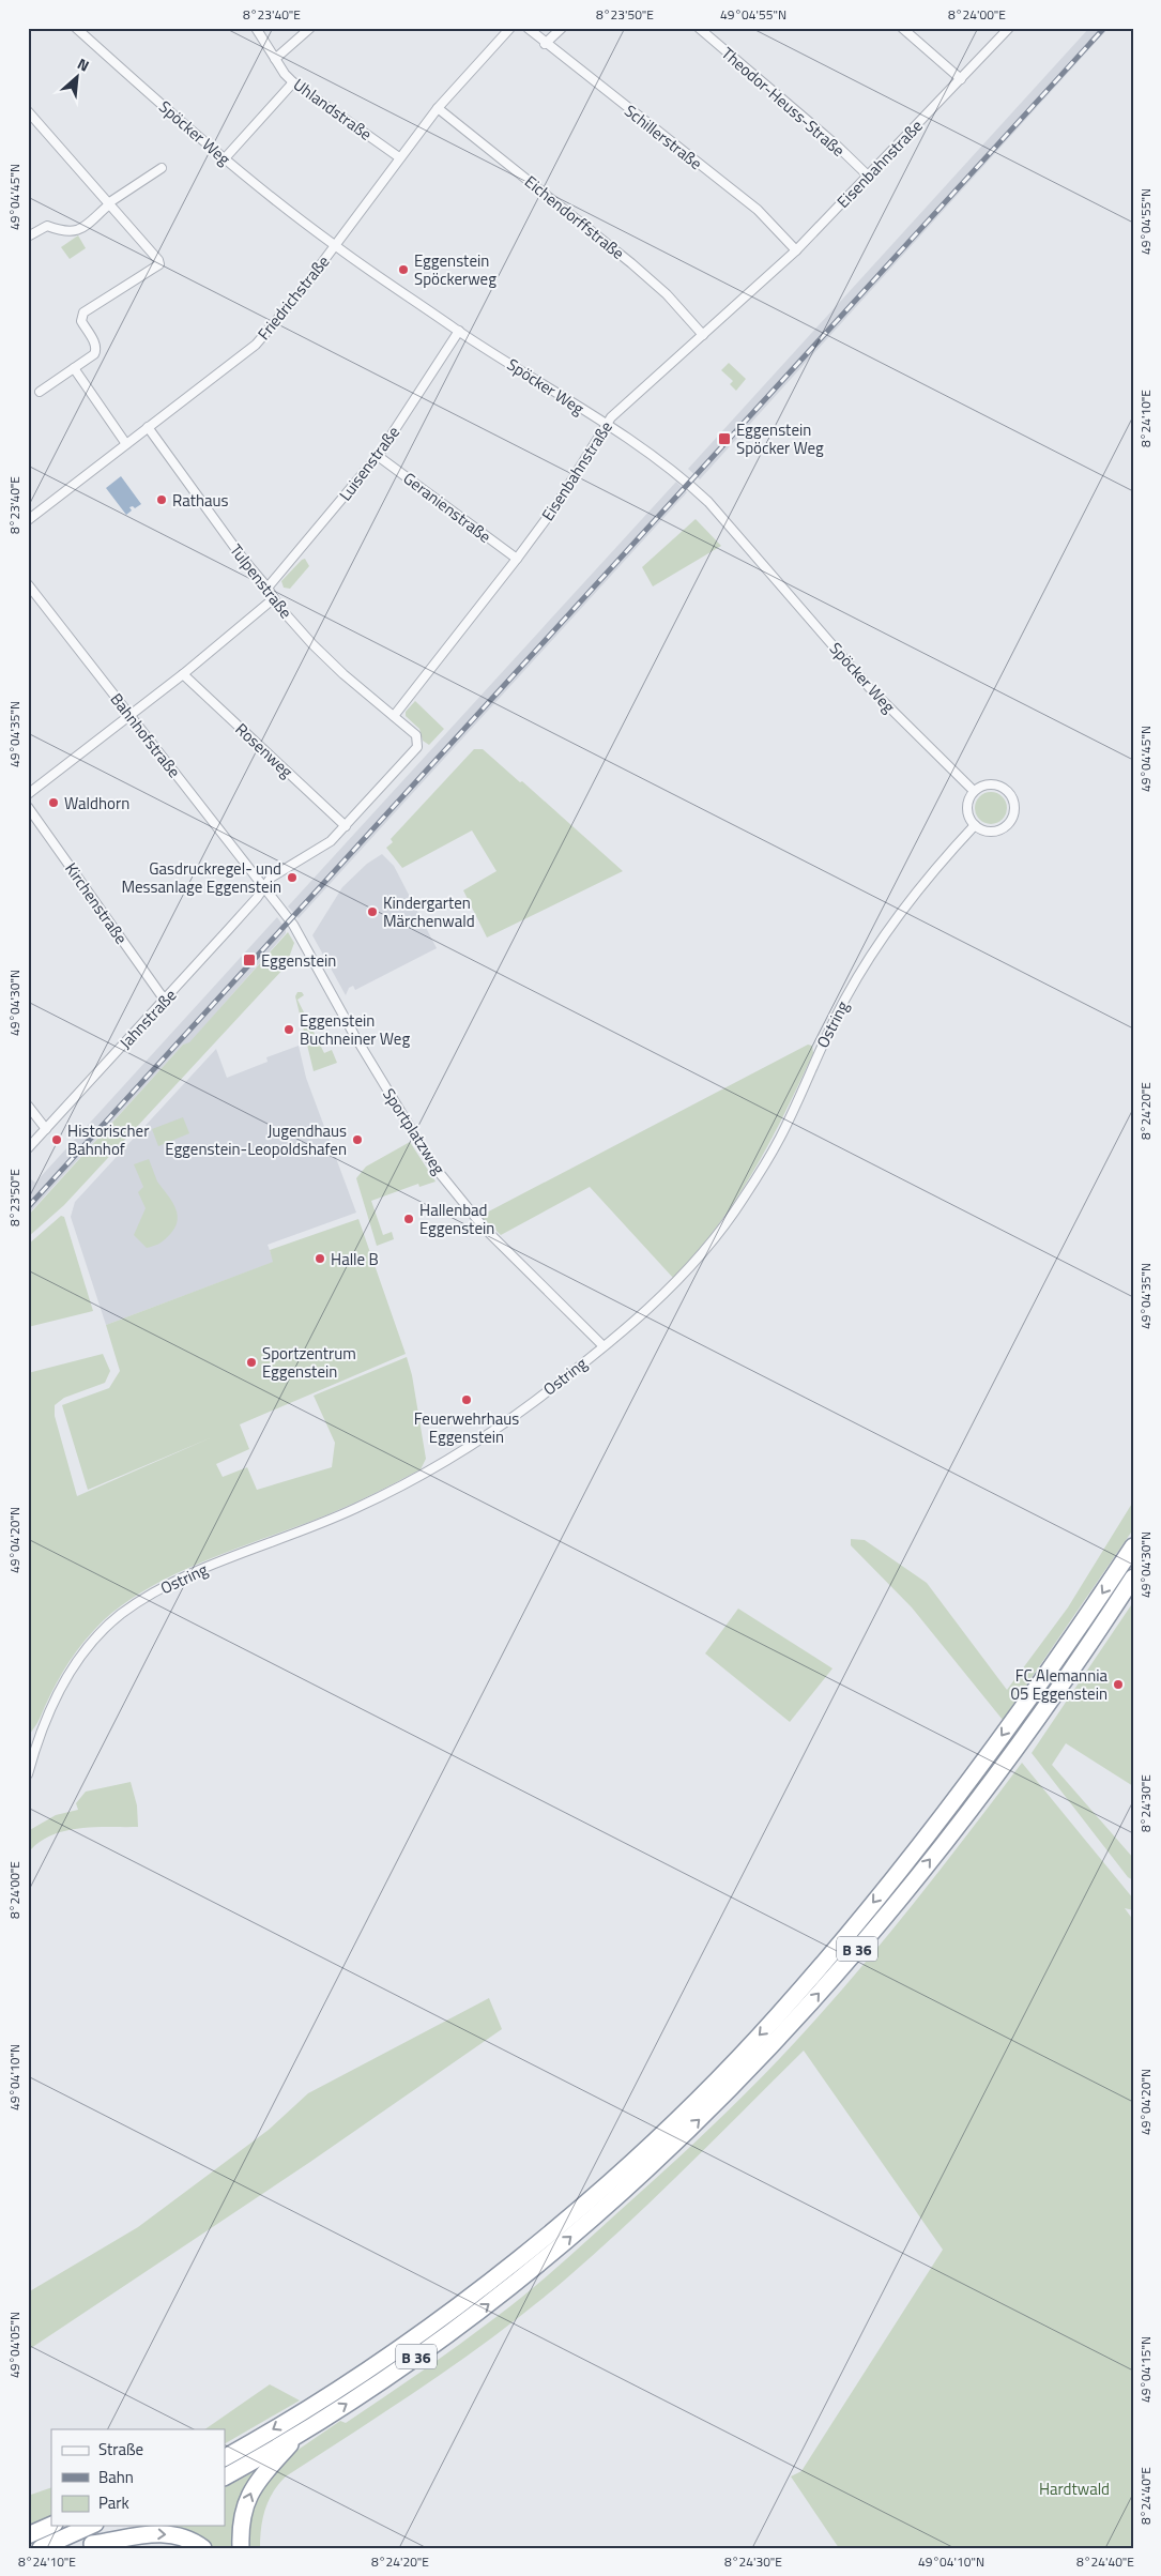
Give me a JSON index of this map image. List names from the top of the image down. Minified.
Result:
{"streets":{"highway":["B 36"],"street":["Theodor-Heuss-Straße","Uhlandstraße","Spöcker Weg","Schillerstraße","Eisenbahnstraße","Eichendorffstraße","Friedrichstraße","Luisenstraße","Geranienstraße","Tulpenstraße","Bahnhofstraße","Rosenweg","Kirchenstraße","Jahnstraße","Ostring","Sportplatzweg"]},"crossings":[["Theodor-Heuss-Straße","Eisenbahnstraße"],["Uhlandstraße","Friedrichstraße"],["Spöcker Weg","Eisenbahnstraße"],["Spöcker Weg","Friedrichstraße"],["Spöcker Weg","Luisenstraße"],["Spöcker Weg","Ostring"],["Schillerstraße","Eisenbahnstraße"],["Eisenbahnstraße","Eichendorffstraße"],["Eisenbahnstraße","Geranienstraße"],["Eisenbahnstraße","Tulpenstraße"],["Eichendorffstraße","Friedrichstraße"],["Friedrichstraße","Tulpenstraße"],["Luisenstraße","Geranienstraße"],["Luisenstraße","Tulpenstraße"],["Bahnhofstraße","Jahnstraße"],["Bahnhofstraße","Sportplatzweg"],["Kirchenstraße","Jahnstraße"],["Jahnstraße","Sportplatzweg"],["Ostring","Sportplatzweg"]],"parks":["Hardtwald"],"places":{"other":["Eggenstein Spöckerweg","Rathaus","Waldhorn","Gasdruckregel- und Messanlage Eggenstein","Kindergarten Märchenwald","Eggenstein Buchneiner Weg","Historischer Bahnhof","Jugendhaus Eggenstein-Leopoldshafen","Hallenbad Eggenstein","Halle B","Sportzentrum Eggenstein","Feuerwehrhaus Eggenstein","FC Alemannia 05 Eggenstein"],"transit":["Eggenstein Spöcker Weg","Eggenstein"]},"legend":["Straße","Bahn","Park"],"north":"top right","coordinates":["8°23'40\"E","8°23'50\"E","49°04'55\"N","8°24'00\"E","49°04'45\"N","8°24'10\"E","49°04'35\"N","49°04'30\"N","8°24'20\"E","49°04'20\"N","8°24'30\"E","49°04'10\"N","49°04'05\"N","49°04'15\"N","8°24'40\"E"]}
